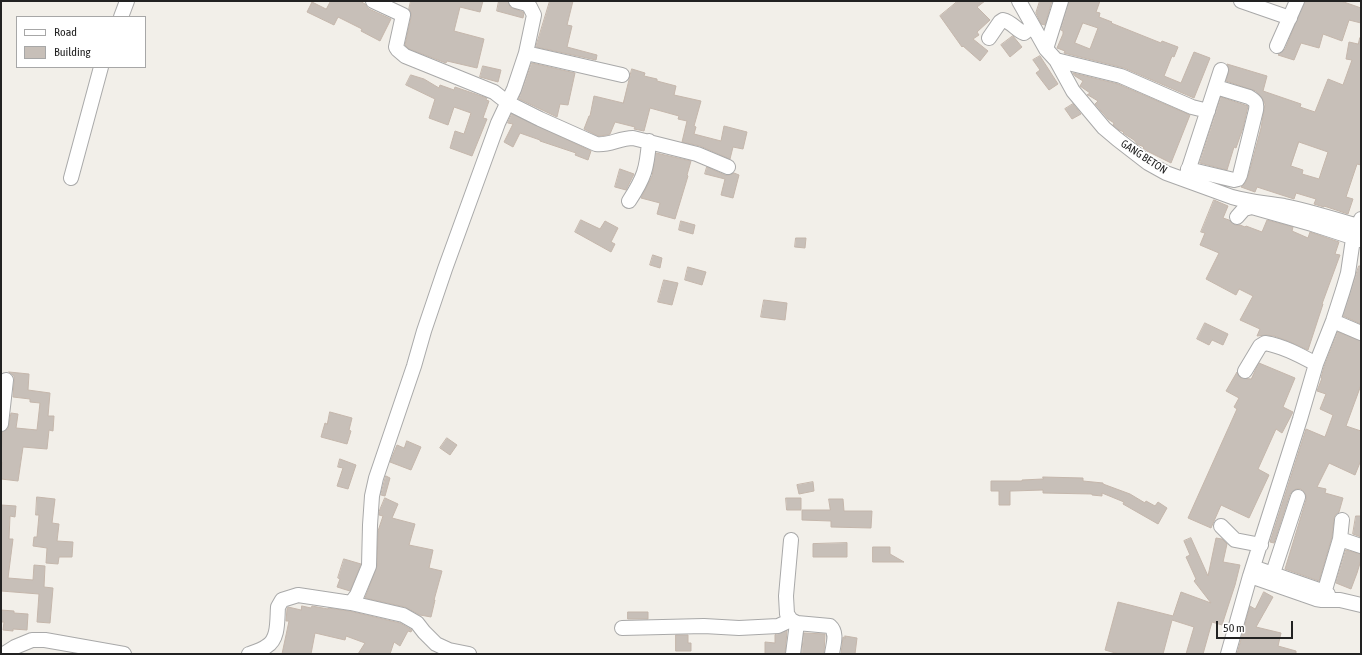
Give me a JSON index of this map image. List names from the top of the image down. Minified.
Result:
{"streets":{"street":["GANG BETON"]},"legend":["Road","Building"],"scale_bar":"50 m"}
